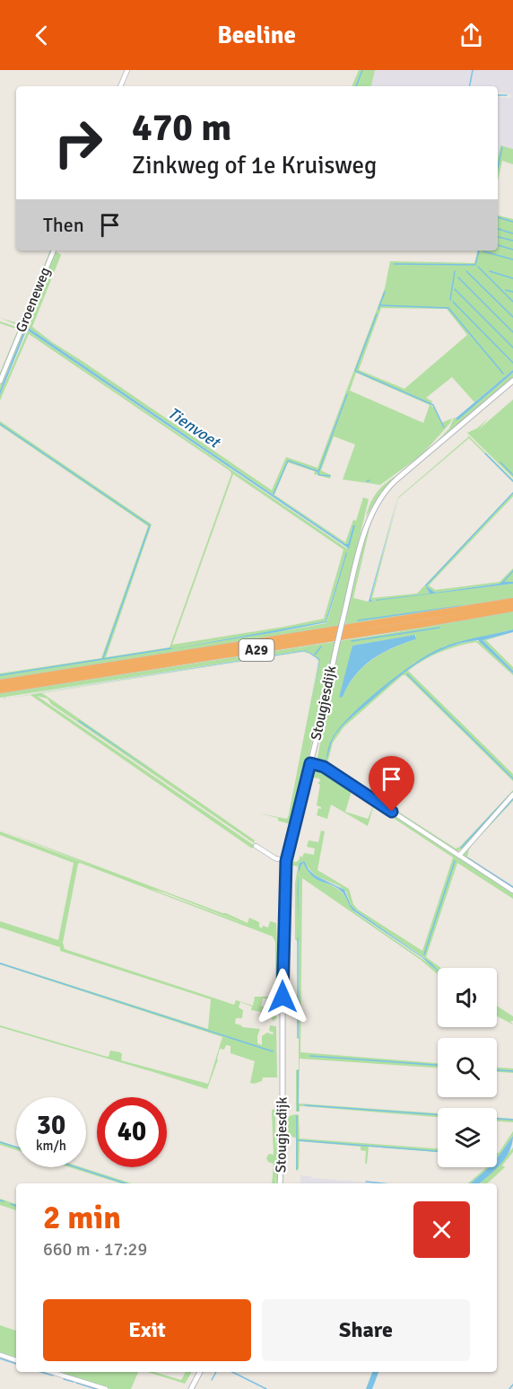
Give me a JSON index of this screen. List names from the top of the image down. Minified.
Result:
{"streets":{"highway":["A29"],"street":["Groeneweg","Stougjesdijk"]},"water":["Tienvoet"],"page":{"header":"Beeline","turn":["470 m","Zinkweg of 1e Kruisweg"],"then":"Then","speed":"30 km/h","limit":"40","heading":["2 min","660 m · 17:29"],"buttons":["Exit","Share"]}}
